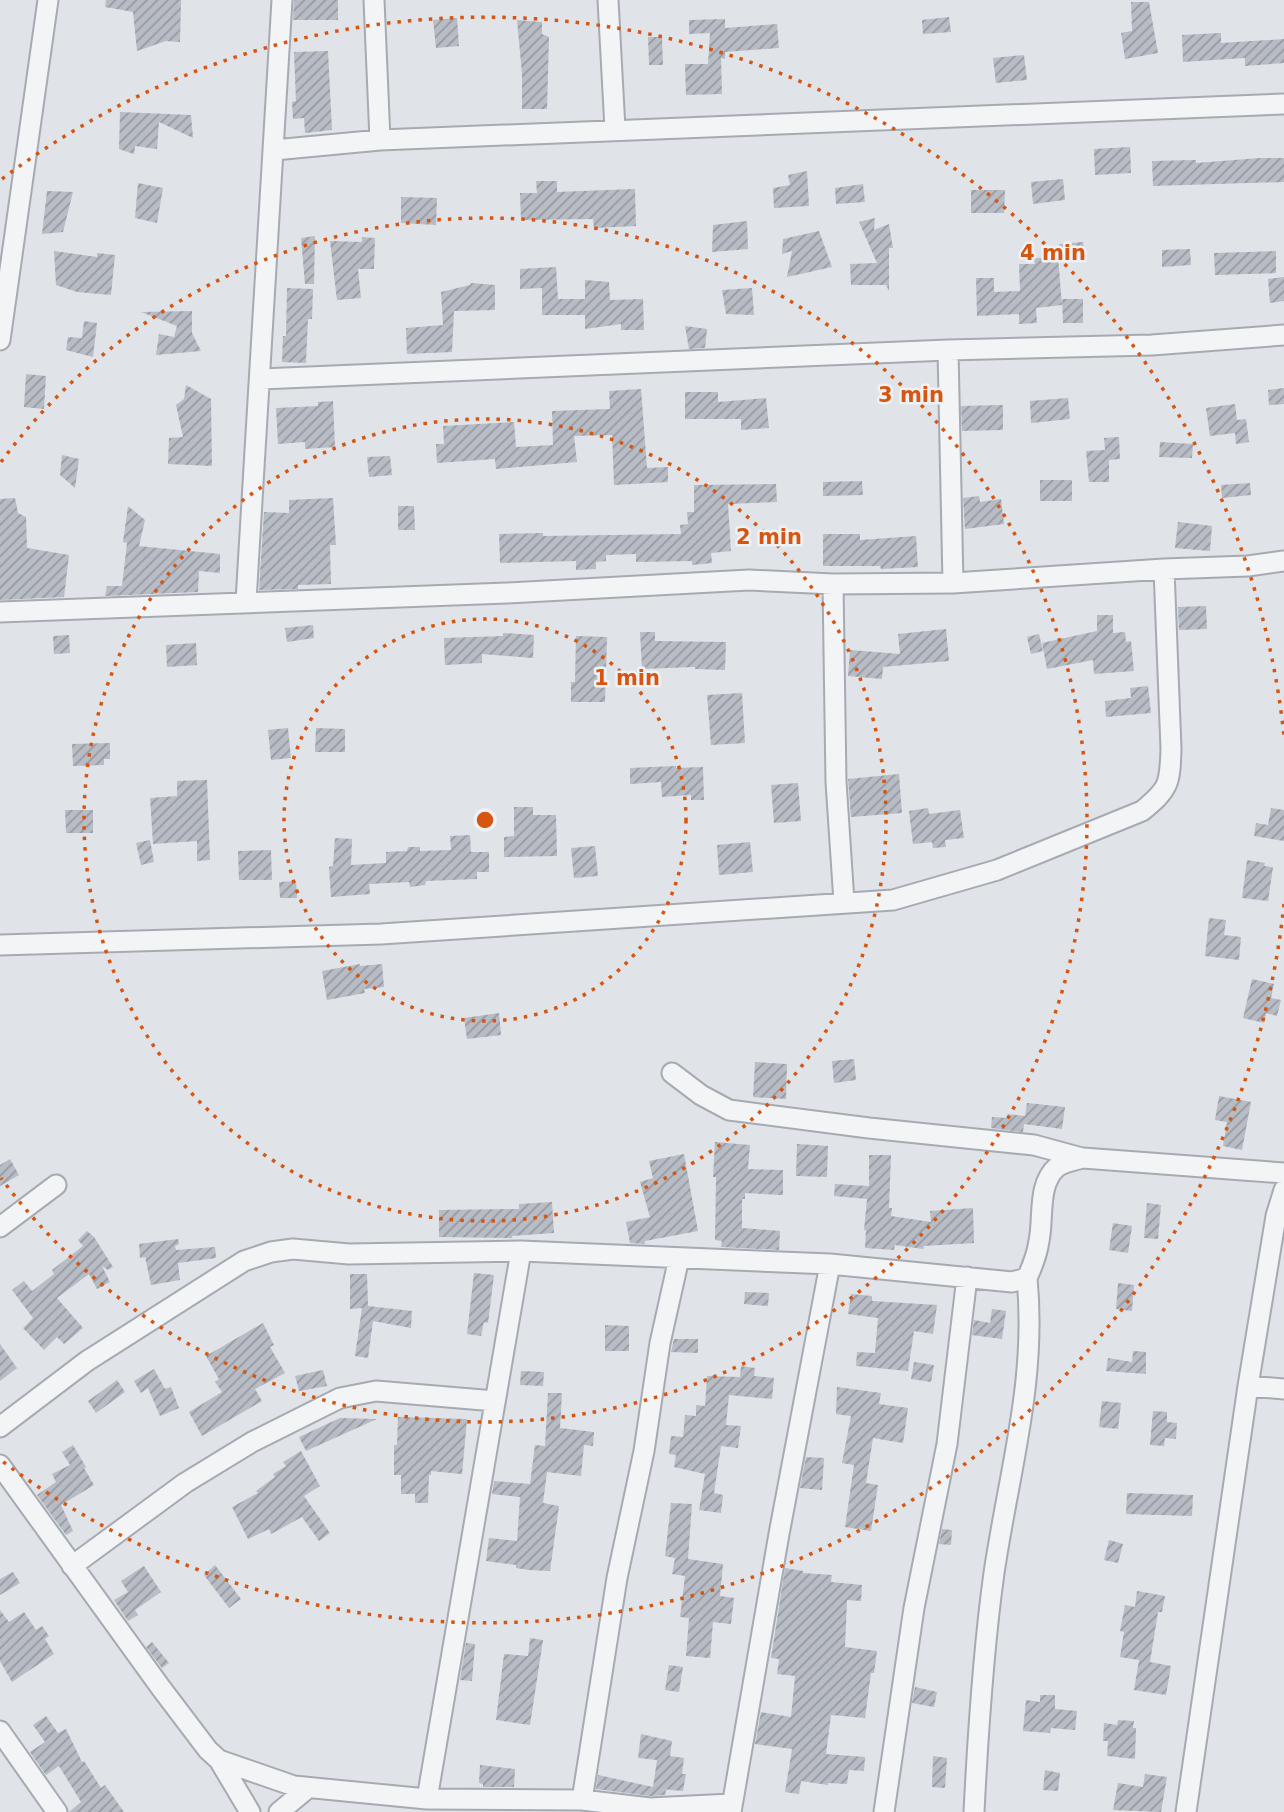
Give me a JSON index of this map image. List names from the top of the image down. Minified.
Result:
{"rings":["4 min","3 min","2 min","1 min"]}
